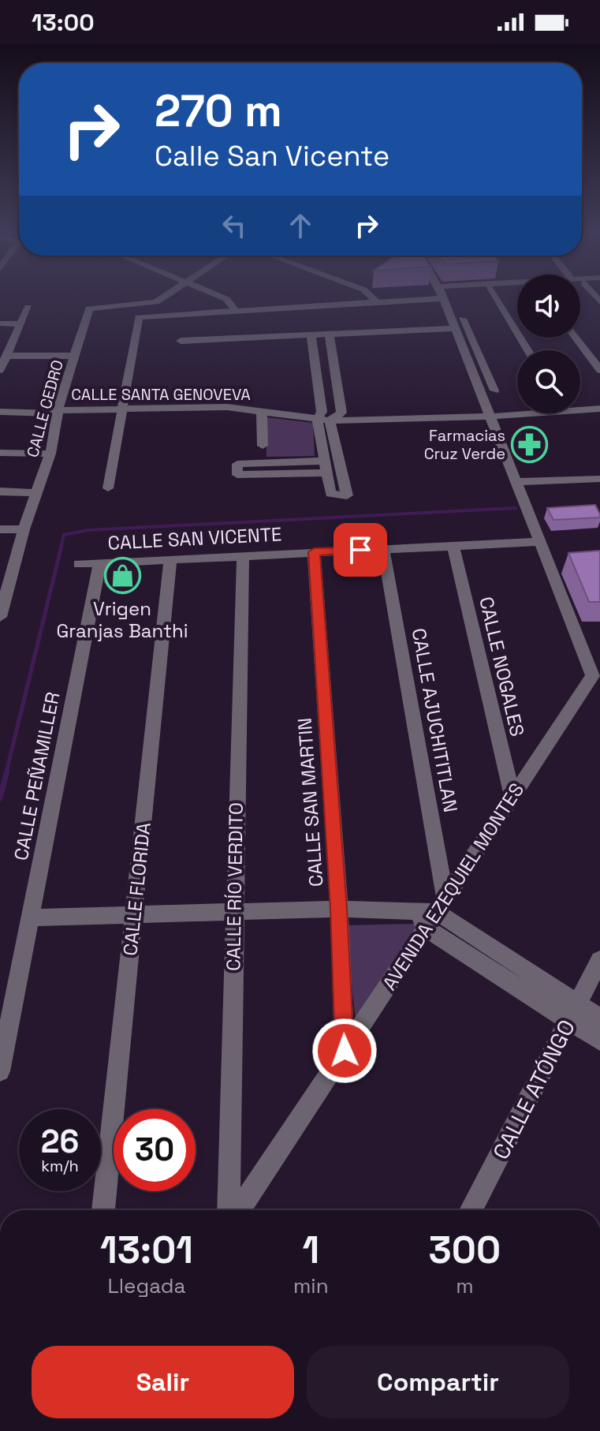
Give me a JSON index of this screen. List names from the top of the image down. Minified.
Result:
{"streets":{"street":["CALLE SANTA GENOVEVA","CALLE CEDRO","CALLE SAN VICENTE","CALLE NOGALES","CALLE AJUCHITITLAN","CALLE PEÑAMILLER","CALLE SAN MARTIN","CALLE RÍO VERDITO","AVENIDA EZEQUIEL MONTES","CALLE FLORIDA","CALLE ATÓNGO"]},"crossings":[["CALLE SANTA GENOVEVA","CALLE CEDRO"],["CALLE SANTA GENOVEVA","AVENIDA EZEQUIEL MONTES"],["CALLE SAN VICENTE","CALLE NOGALES"],["CALLE SAN VICENTE","CALLE AJUCHITITLAN"],["CALLE SAN VICENTE","CALLE PEÑAMILLER"],["CALLE SAN VICENTE","CALLE SAN MARTIN"],["CALLE SAN VICENTE","CALLE RÍO VERDITO"],["CALLE SAN VICENTE","AVENIDA EZEQUIEL MONTES"],["CALLE SAN VICENTE","CALLE FLORIDA"],["CALLE NOGALES","AVENIDA EZEQUIEL MONTES"],["CALLE AJUCHITITLAN","AVENIDA EZEQUIEL MONTES"],["CALLE SAN MARTIN","AVENIDA EZEQUIEL MONTES"]],"places":{"pharmacy":["Farmacias Cruz Verde"],"shop":["Vrigen Granjas Banthi"]},"page":{"status":"13:00","turn":["270 m","Calle San Vicente"],"speed":"26 km/h","limit":"30","eta":["13:01","Llegada","1","min","300","m"],"buttons":["Salir","Compartir"]}}
